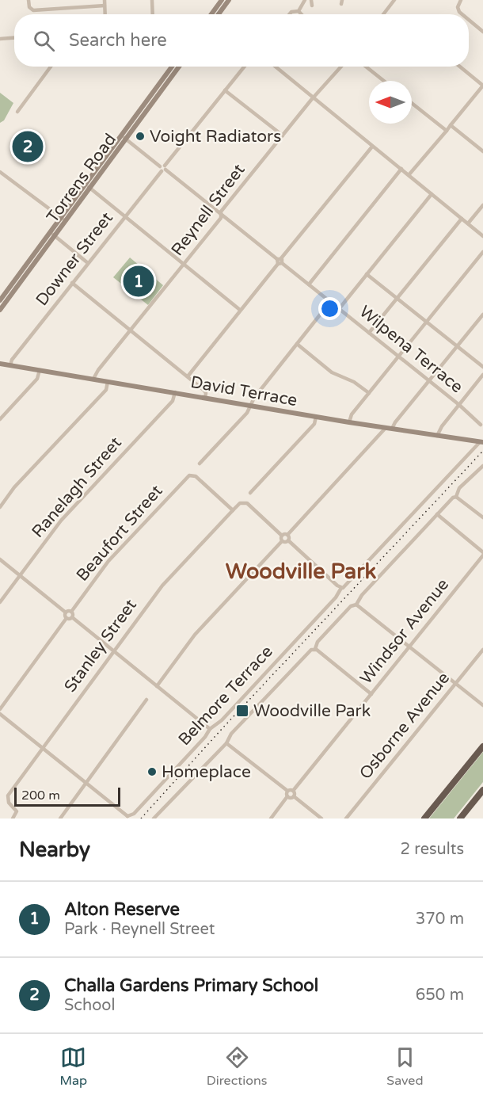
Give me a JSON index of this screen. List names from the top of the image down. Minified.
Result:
{"streets":{"main road":["Torrens Road","David Terrace"],"street":["Reynell Street","Downer Street","Wilpena Terrace","Ranelagh Street","Beaufort Street","Windsor Avenue","Stanley Street","Belmore Terrace","Osborne Avenue"]},"crossings":[["Torrens Road","Wilpena Terrace"],["Reynell Street","Wilpena Terrace"],["Reynell Street","David Terrace"],["Downer Street","Wilpena Terrace"],["Downer Street","David Terrace"],["David Terrace","Ranelagh Street"],["David Terrace","Belmore Terrace"],["Beaufort Street","Stanley Street"]],"districts":["Woodville Park"],"places":{"other":["Voight Radiators","Homeplace"],"transit":["Woodville Park"]},"scale_bar":"200 m","north":"left","page":{"search":"Search here","pins":["2","1"],"scale":"200 m","heading":["Nearby","2 results"],"list":[{"mark":"1","name":"Alton Reserve","note":"Park · Reynell Street","value":"370 m"},{"mark":"2","name":"Challa Gardens Primary School","note":"School","value":"650 m"}],"nav":["Map","Directions","Saved"]}}
